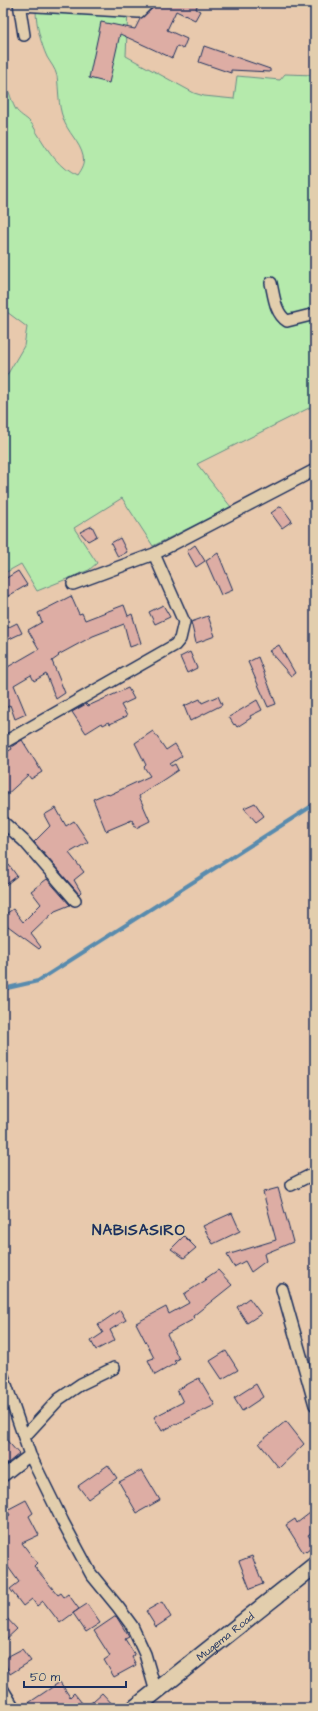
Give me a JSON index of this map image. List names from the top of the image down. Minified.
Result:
{"streets":{"street":["Mugema Road"]},"districts":["NABISASIRO"],"scale_bar":"50 m"}
